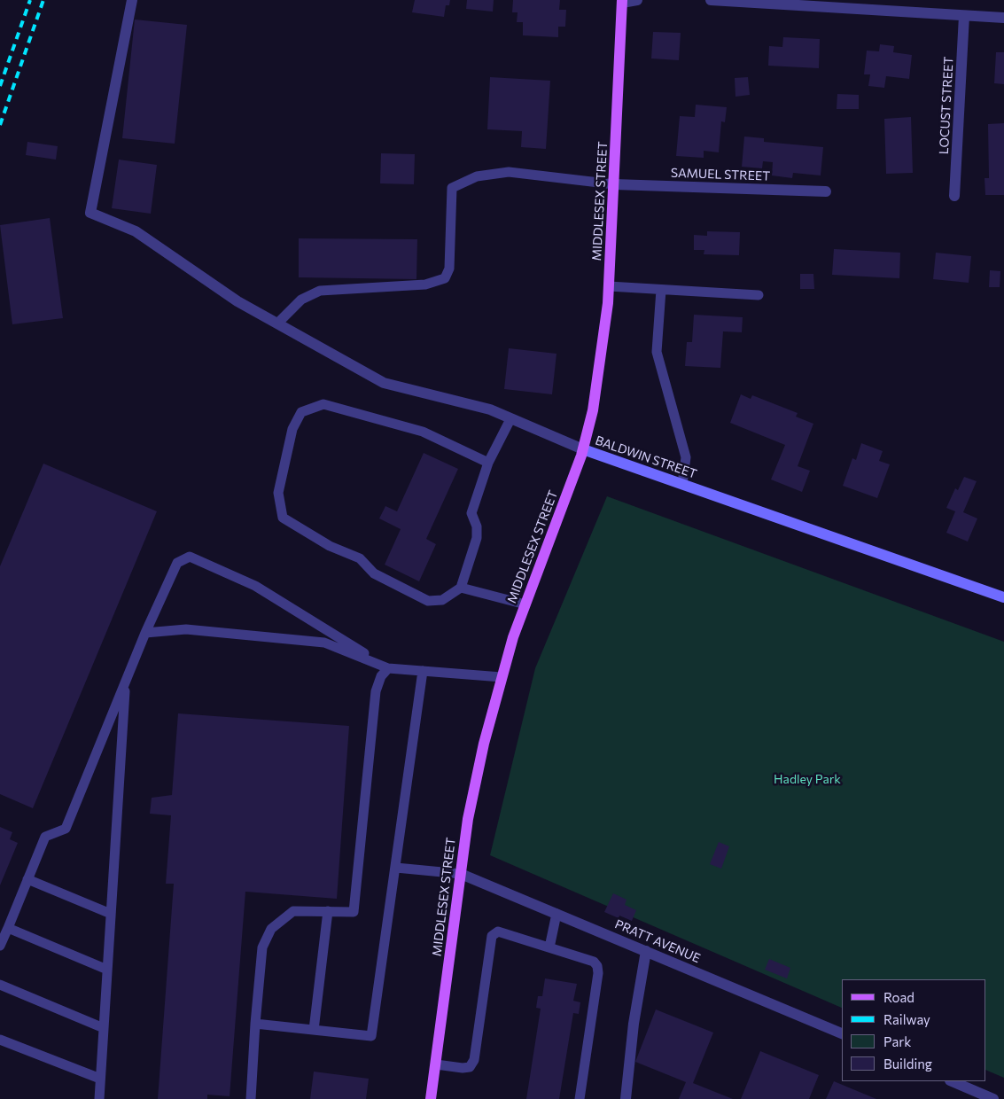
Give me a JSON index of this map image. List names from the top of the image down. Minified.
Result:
{"streets":{"main road":["MIDDLESEX STREET"],"street":["LOCUST STREET","SAMUEL STREET","BALDWIN STREET","PRATT AVENUE"]},"crossings":[["SAMUEL STREET","MIDDLESEX STREET"],["MIDDLESEX STREET","BALDWIN STREET"],["MIDDLESEX STREET","PRATT AVENUE"]],"parks":["Hadley Park"],"legend":["Road","Railway","Park","Building"]}
